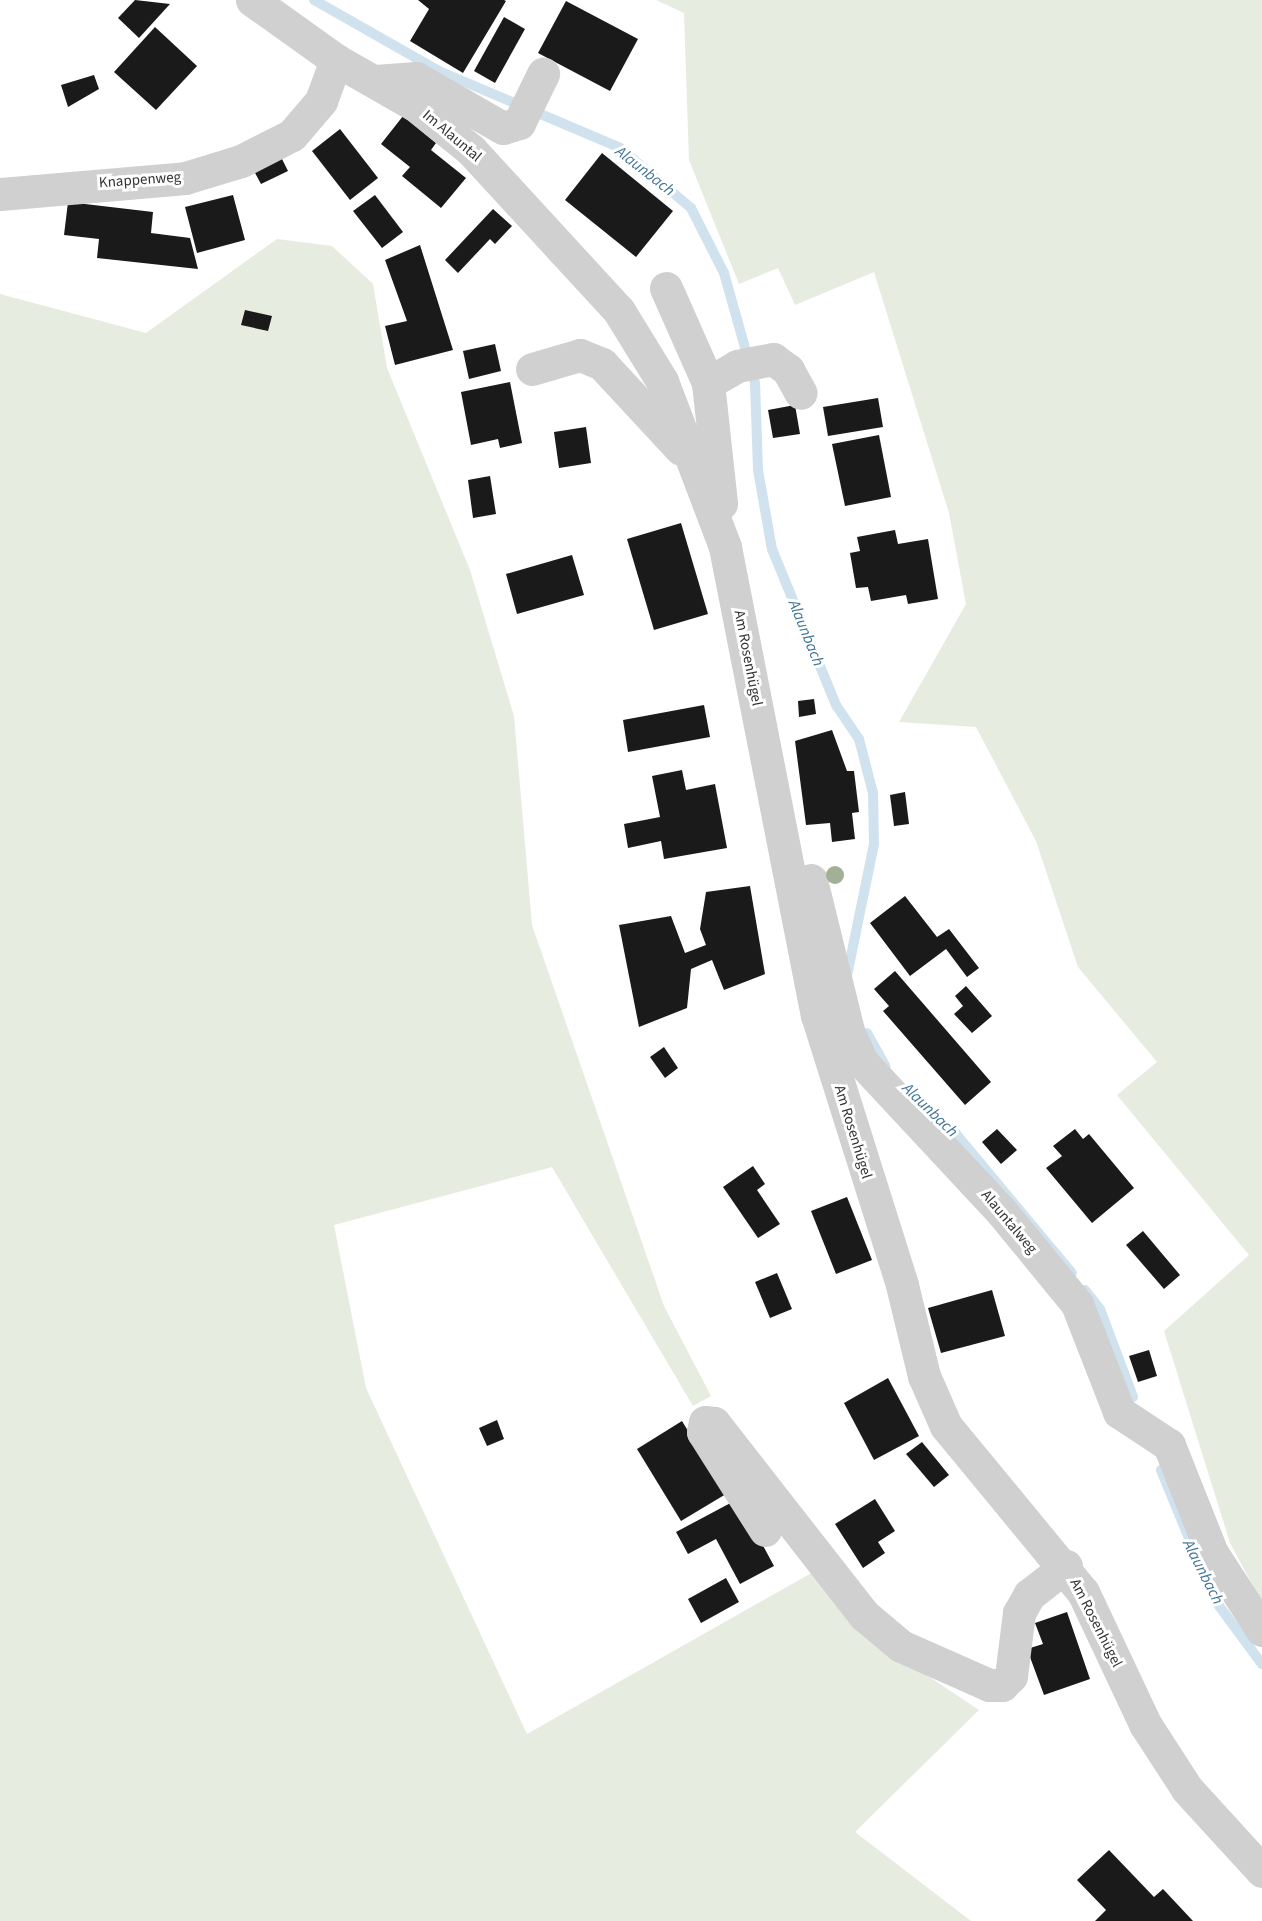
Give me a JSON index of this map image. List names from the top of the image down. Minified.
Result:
{"streets":{"street":["Im Alauntal","Knappenweg","Am Rosenhügel","Alauntalweg"]},"crossings":[["Im Alauntal","Knappenweg"],["Im Alauntal","Am Rosenhügel"],["Am Rosenhügel","Alauntalweg"]],"water":["Alaunbach"]}
